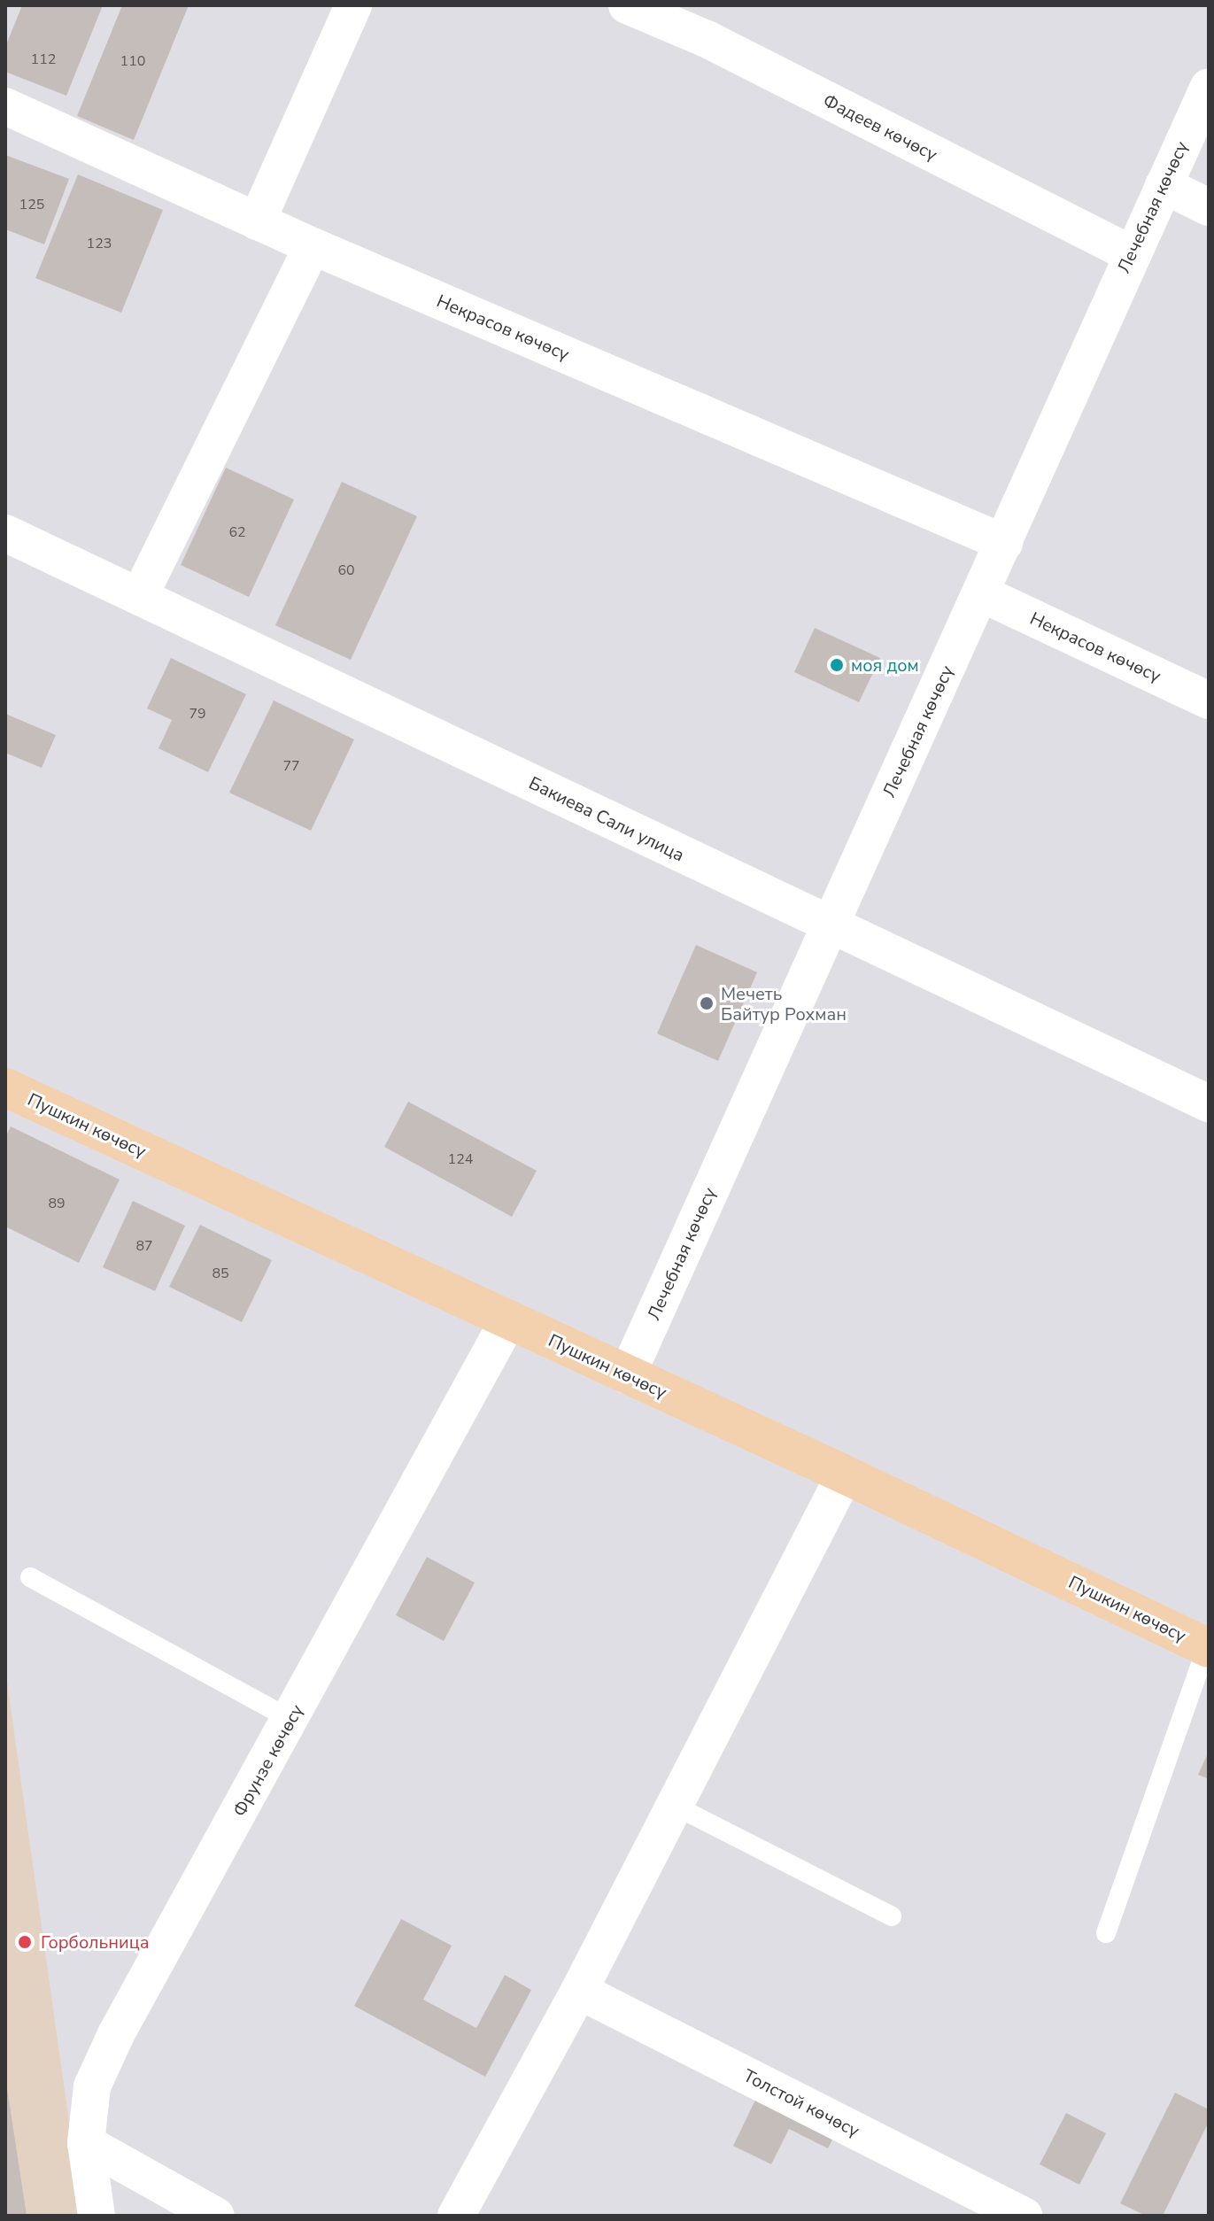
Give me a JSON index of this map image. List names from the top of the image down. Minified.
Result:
{"streets":{"highway":["Пушкин көчөсү"],"street":["Фадеев көчөсү","Лечебная көчөсү","Некрасов көчөсү","Бакиева Сали улица","Фрунзе көчөсү","Толстой көчөсү"]},"crossings":[["Фадеев көчөсү","Лечебная көчөсү"],["Лечебная көчөсү","Некрасов көчөсү"],["Лечебная көчөсү","Бакиева Сали улица"],["Лечебная көчөсү","Пушкин көчөсү"],["Пушкин көчөсү","Фрунзе көчөсү"]],"places":["моя дом","Мечеть Байтур Рохман","Горбольница"],"house_numbers":["112","110","125","123","62","60","79","77","124","89","87","85"]}
